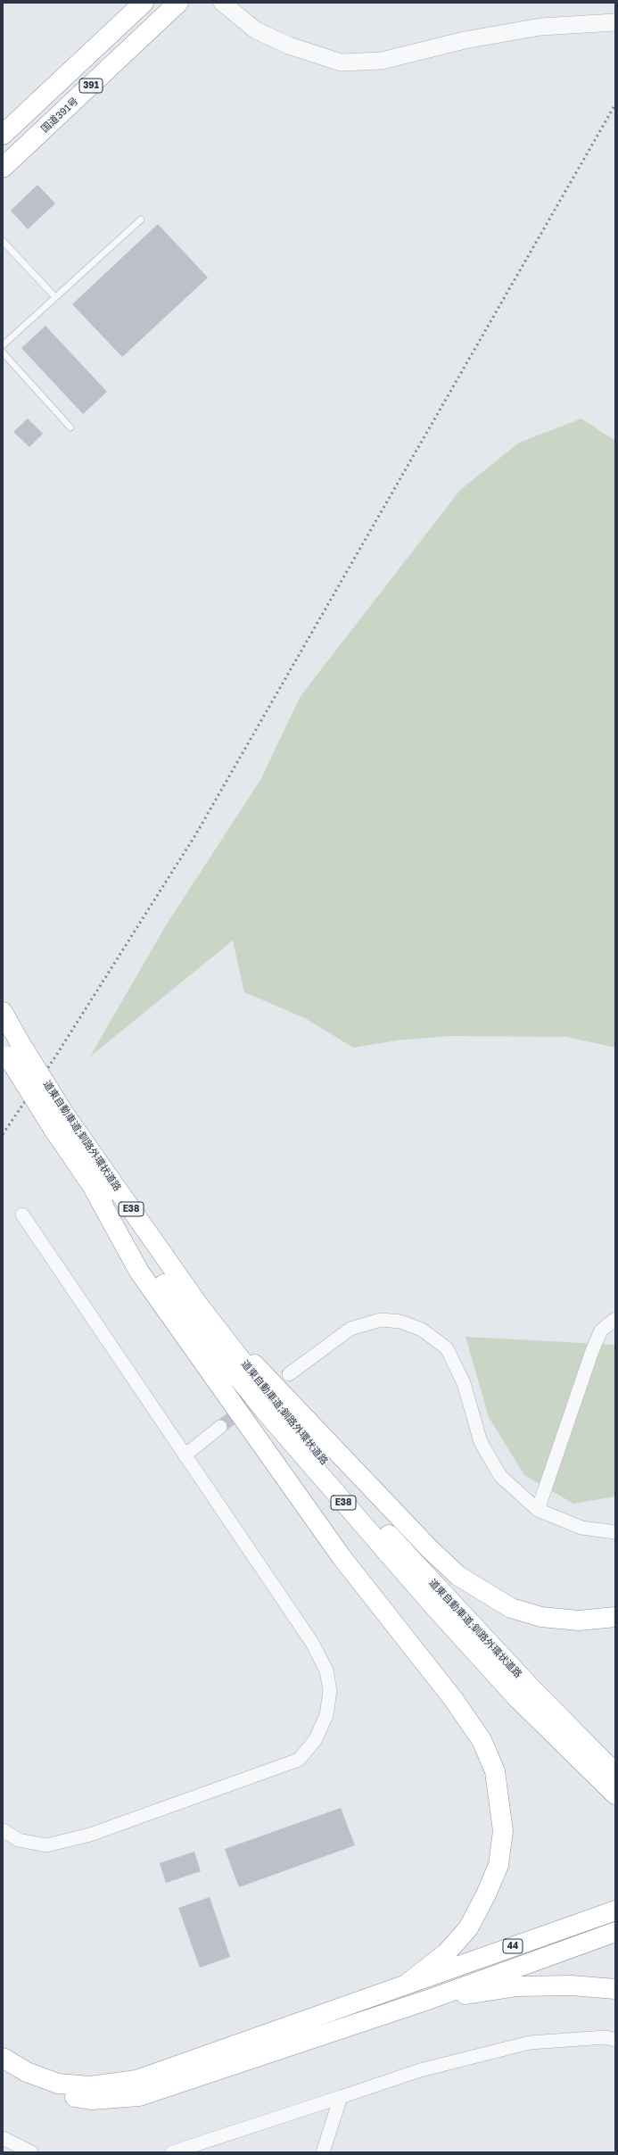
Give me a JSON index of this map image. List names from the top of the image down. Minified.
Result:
{"streets":{"highway":["391","国道391号","道東自動車道;釧路外環状道路","E38","44"]}}
